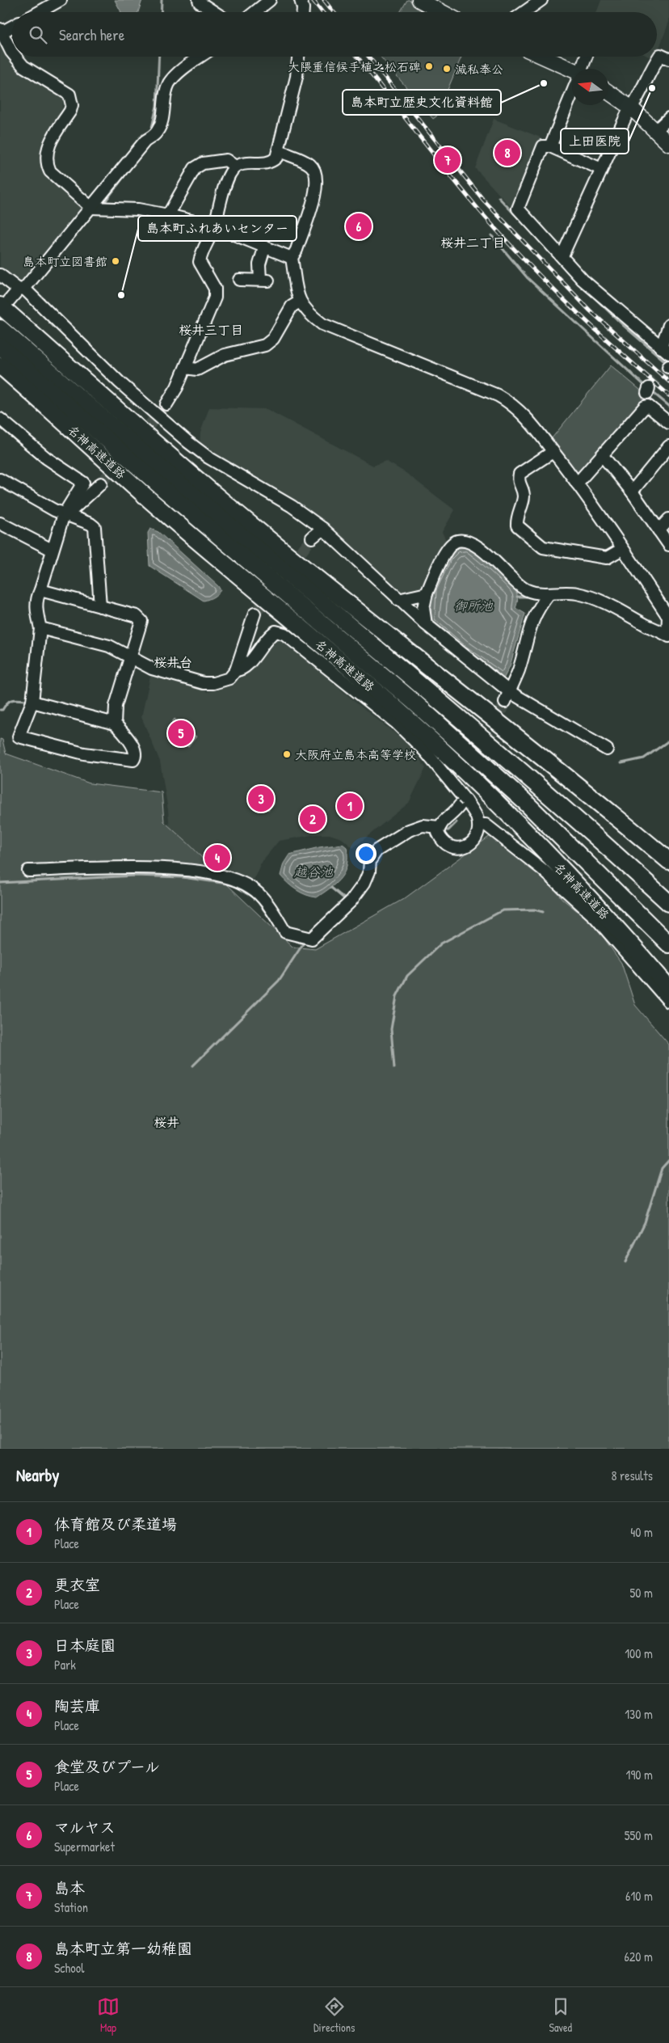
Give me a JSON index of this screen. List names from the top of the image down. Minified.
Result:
{"streets":{"highway":["名神高速道路"]},"districts":["桜井二丁目","桜井三丁目","桜井台","桜井"],"water":["御所池","越谷池"],"places":["大隈重信候手植之松石碑","滅私奉公","島本町立歴史文化資料館","上田医院","島本町立図書館","島本町ふれあいセンター","大阪府立島本高等学校"],"north":"left","page":{"search":"Search here","pins":["8","7","6","5","3","1","2","4"],"heading":["Nearby","8 results"],"list":[{"mark":"1","name":"体育館及び柔道場","note":"Place","value":"40 m"},{"mark":"2","name":"更衣室","note":"Place","value":"50 m"},{"mark":"3","name":"日本庭園","note":"Park","value":"100 m"},{"mark":"4","name":"陶芸庫","note":"Place","value":"130 m"},{"mark":"5","name":"食堂及びプール","note":"Place","value":"190 m"},{"mark":"6","name":"マルヤス","note":"Supermarket","value":"550 m"},{"mark":"7","name":"島本","note":"Station","value":"610 m"},{"mark":"8","name":"島本町立第一幼稚園","note":"School","value":"620 m"}],"nav":["Map","Directions","Saved"]}}
